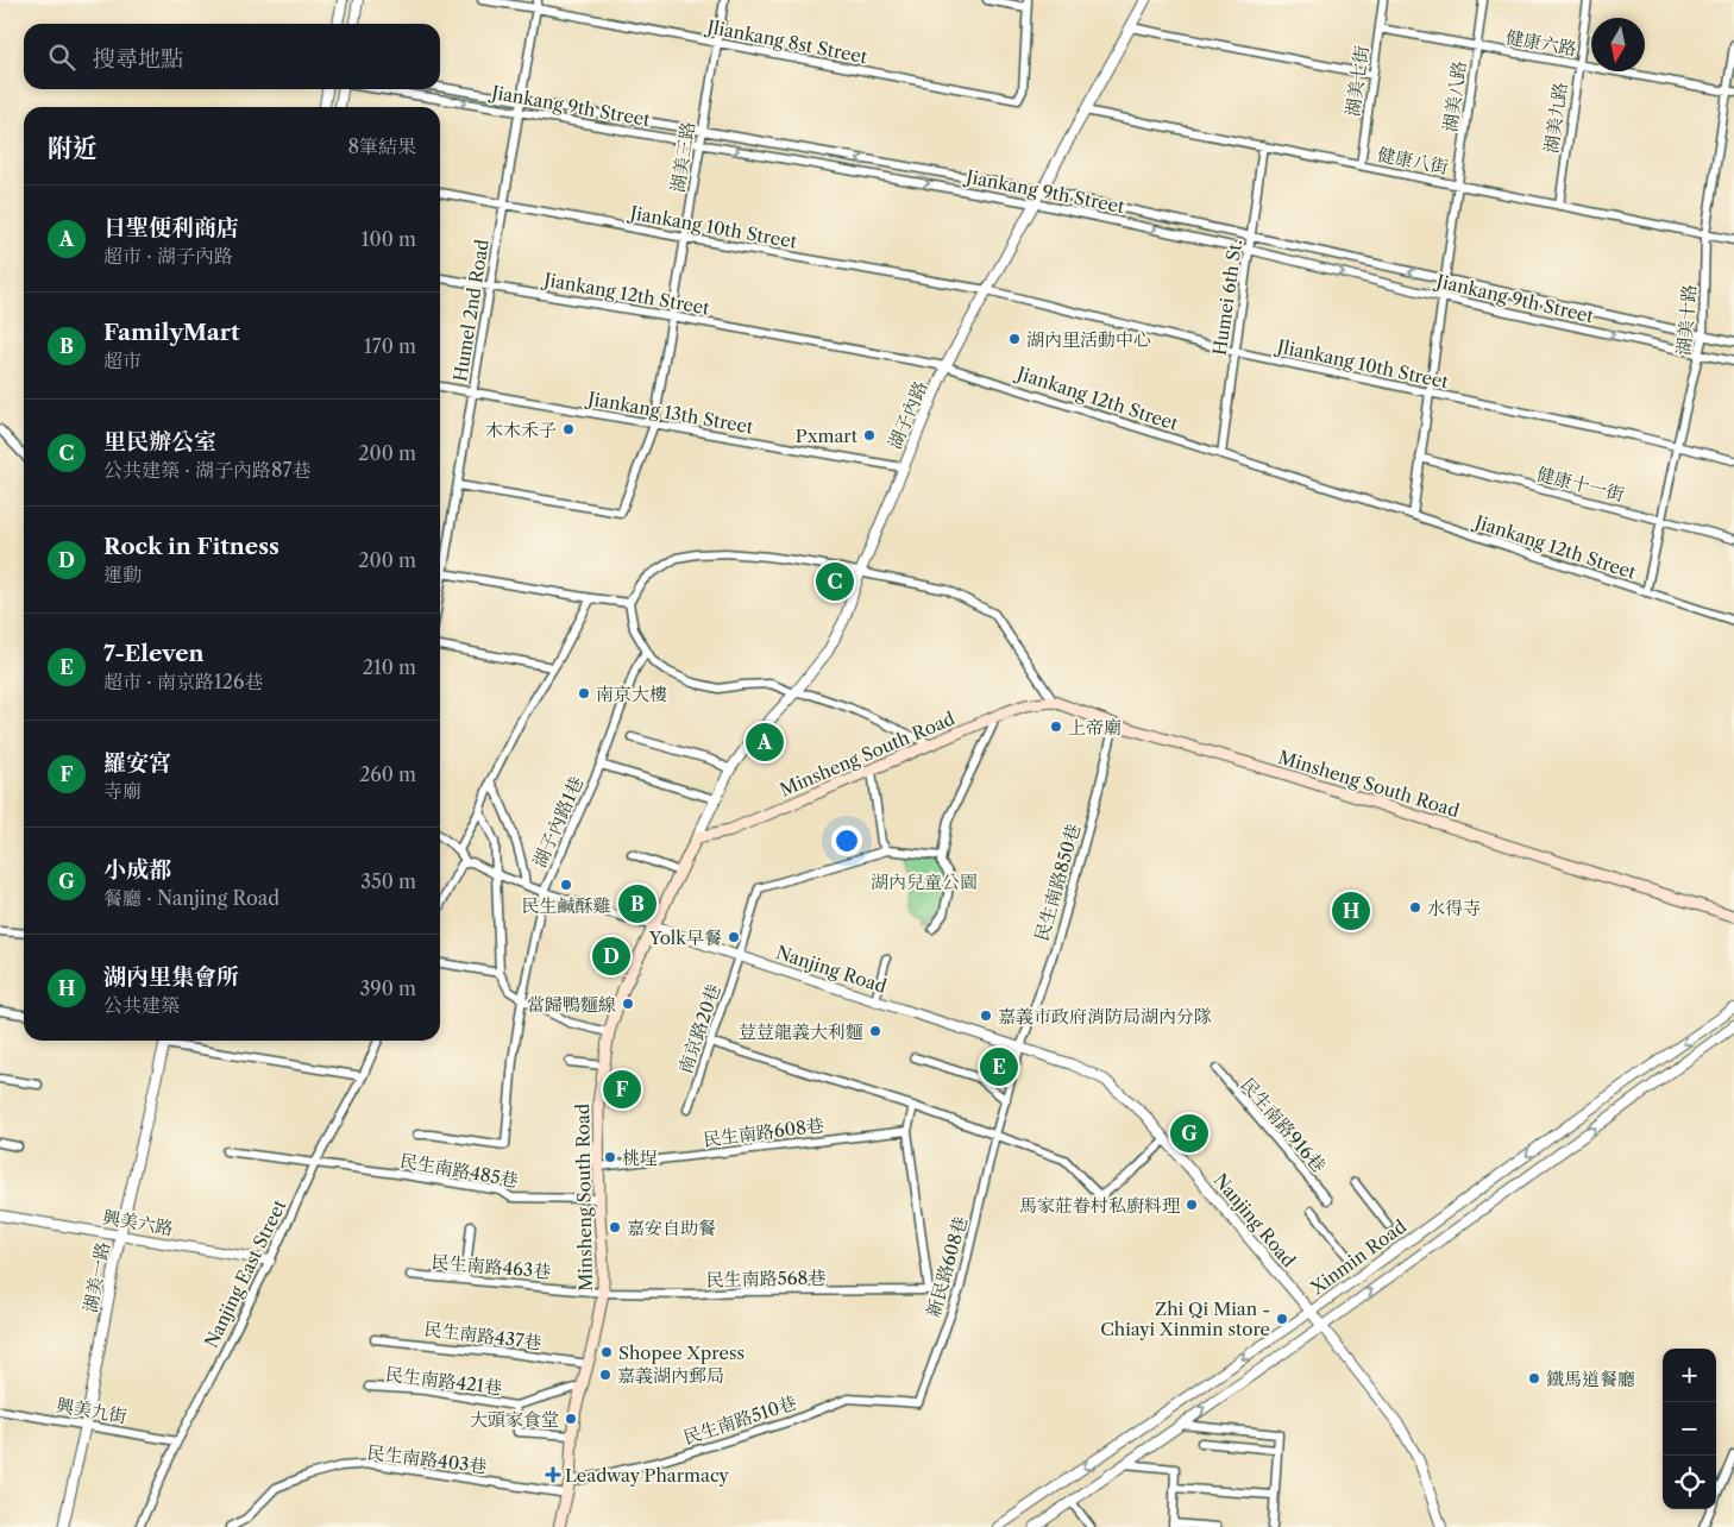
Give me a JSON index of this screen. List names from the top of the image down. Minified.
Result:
{"streets":{"main road":["Minsheng South Road"],"street":["Jliankang 8st Street","健康六路","湖美七街","湖美八路","Jiankang 9th Street","湖美九路","湖美三路","健康八街","Jiankang 10th Street","Jiankang 12th Street","Humei 6th St.","Humel 2nd Road","湖美十路","Jliankang 10th Street","Jiankang 13th Street","湖子內路","健康十一街","湖子內路1巷","民生南路850巷","Nanjing Road","南京路20巷","民生南路916巷","民生南路608巷","民生南路485巷","興美六路","Xinmin Road","民生南路463巷","新民路608巷","Nanjing East Street","湖美一路","民生南路568巷","民生南路437巷","民生南路421巷","興美九街","民生南路510巷","民生南路403巷"]},"crossings":[["Jliankang 8st Street","湖美三路"],["Jliankang 8st Street","Humel 2nd Road"],["健康六路","湖美七街"],["健康六路","湖美八路"],["健康六路","湖美九路"],["健康六路","湖美十路"],["湖美七街","健康八街"],["湖美八路","Jiankang 9th Street"],["湖美八路","健康八街"],["湖美八路","Jiankang 12th Street"],["湖美八路","Jliankang 10th Street"],["湖美八路","健康十一街"],["Jiankang 9th Street","湖美三路"],["Jiankang 9th Street","Humei 6th St."],["Jiankang 9th Street","Humel 2nd Road"],["Jiankang 9th Street","湖美十路"],["Jiankang 9th Street","湖子內路"],["湖美九路","健康八街"],["湖美三路","Jiankang 10th Street"],["湖美三路","Jiankang 12th Street"],["湖美三路","Humel 2nd Road"],["湖美三路","Jiankang 13th Street"],["健康八街","Humei 6th St."],["健康八街","湖美十路"],["健康八街","湖子內路"],["Jiankang 10th Street","Humel 2nd Road"],["Jiankang 10th Street","Jliankang 10th Street"],["Jiankang 10th Street","湖子內路"],["Jiankang 12th Street","Humei 6th St."],["Jiankang 12th Street","Humel 2nd Road"],["Jiankang 12th Street","湖美十路"],["Jiankang 12th Street","湖子內路"],["Humei 6th St.","Jliankang 10th Street"],["Humel 2nd Road","Jiankang 13th Street"],["湖美十路","Jliankang 10th Street"],["湖美十路","健康十一街"],["Jliankang 10th Street","湖子內路"],["Jiankang 13th Street","湖子內路"],["湖子內路","Minsheng South Road"],["湖子內路","湖子內路1巷"],["Minsheng South Road","民生南路850巷"],["Minsheng South Road","Nanjing Road"],["Minsheng South Road","民生南路608巷"],["Minsheng South Road","民生南路485巷"],["Minsheng South Road","民生南路463巷"],["Minsheng South Road","民生南路568巷"],["Minsheng South Road","民生南路437巷"],["Minsheng South Road","民生南路421巷"],["Minsheng South Road","民生南路510巷"],["Minsheng South Road","民生南路403巷"],["民生南路850巷","Nanjing Road"],["民生南路850巷","新民路608巷"],["Nanjing Road","南京路20巷"],["Nanjing Road","Xinmin Road"],["民生南路608巷","民生南路568巷"],["民生南路485巷","Nanjing East Street"],["興美六路","Nanjing East Street"],["興美六路","湖美一路"],["民生南路463巷","民生南路568巷"],["新民路608巷","民生南路510巷"],["Nanjing East Street","興美九街"],["湖美一路","興美九街"]],"parks":["湖內兒童公園"],"places":{"other":["湖內里活動中心","木木禾子","Pxmart","南京大樓","上帝廟","民生鹹酥雞","水得寺","Yolk早餐","當歸鴨麵線","嘉義市政府消防局湖內分隊","荳荳龍義大利麵","桃埕","馬家莊眷村私廚料理","嘉安自助餐","Zhi Qi Mian - Chiayi Xinmin store","Shopee Xpress","嘉義湖內郵局","鐵馬道餐廳","大頭家食堂"],"health":["Leadway Pharmacy"]},"north":"bottom","page":{"search":"搜尋地點","heading":["附近","8筆結果"],"list":[{"mark":"A","name":"日聖便利商店","note":"超市 · 湖子內路","value":"100 m"},{"mark":"B","name":"FamilyMart","note":"超市","value":"170 m"},{"mark":"C","name":"里民辦公室","note":"公共建築 · 湖子內路87巷","value":"200 m"},{"mark":"D","name":"Rock in Fitness","note":"運動","value":"200 m"},{"mark":"E","name":"7-Eleven","note":"超市 · 南京路126巷","value":"210 m"},{"mark":"F","name":"羅安宮","note":"寺廟","value":"260 m"},{"mark":"G","name":"小成都","note":"餐廳 · Nanjing Road","value":"350 m"},{"mark":"H","name":"湖內里集會所","note":"公共建築","value":"390 m"}],"pins":["C","A","B","H","D","E","F","G"],"map_buttons":["+","−"]}}
